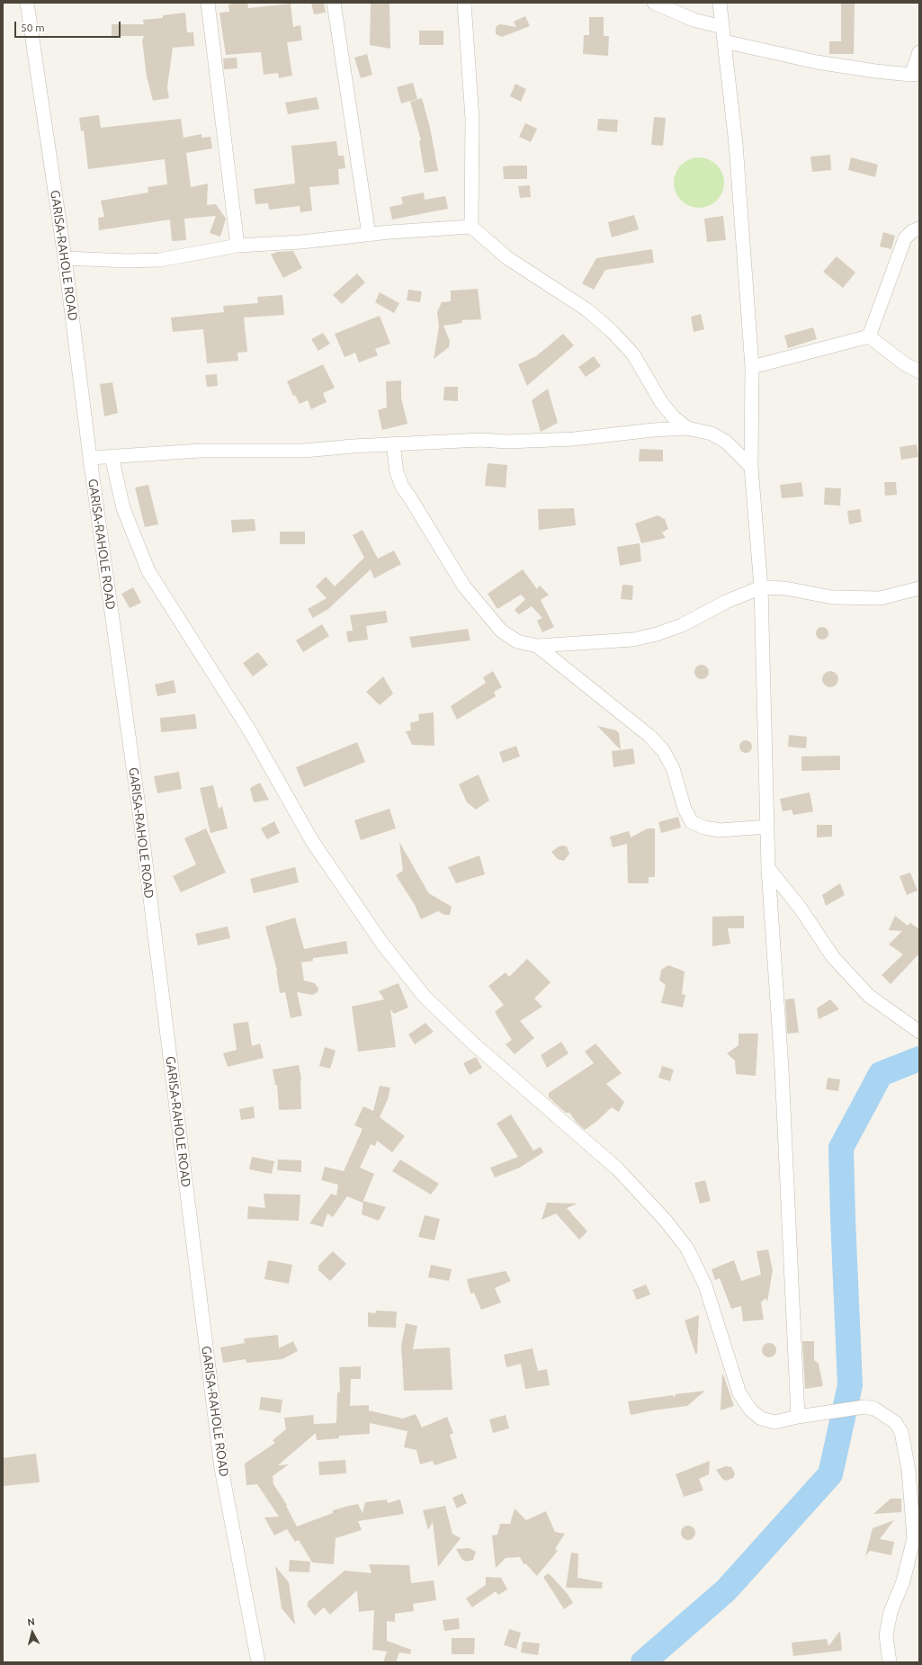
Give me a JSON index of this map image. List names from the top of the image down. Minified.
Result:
{"streets":{"street":["GARISA-RAHOLE ROAD"]},"scale_bar":"50 m","north":"top"}
